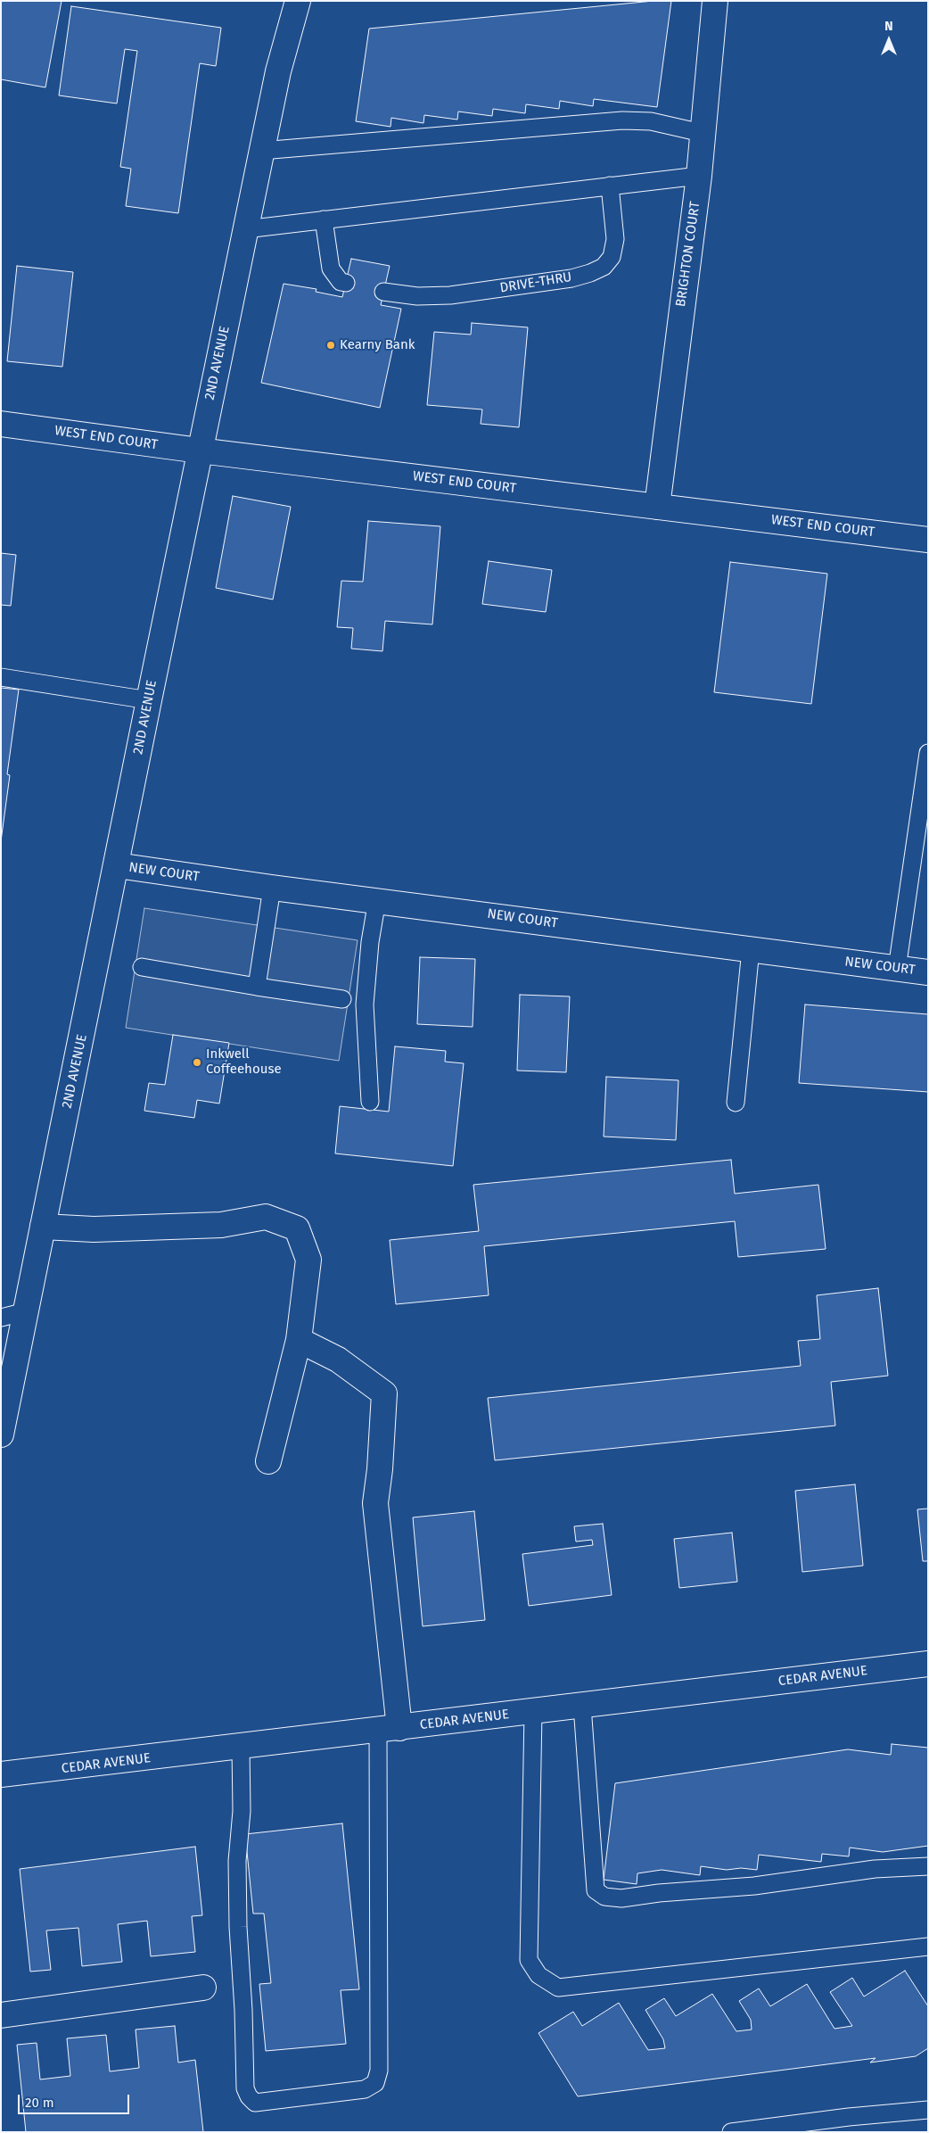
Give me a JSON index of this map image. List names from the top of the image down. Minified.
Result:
{"streets":{"street":["BRIGHTON COURT","2ND AVENUE","WEST END COURT","NEW COURT","CEDAR AVENUE"],"lane":["DRIVE-THRU"]},"crossings":[["BRIGHTON COURT","WEST END COURT"],["2ND AVENUE","WEST END COURT"],["2ND AVENUE","NEW COURT"]],"places":["Kearny Bank","Inkwell Coffeehouse"],"scale_bar":"20 m","north":"top"}
